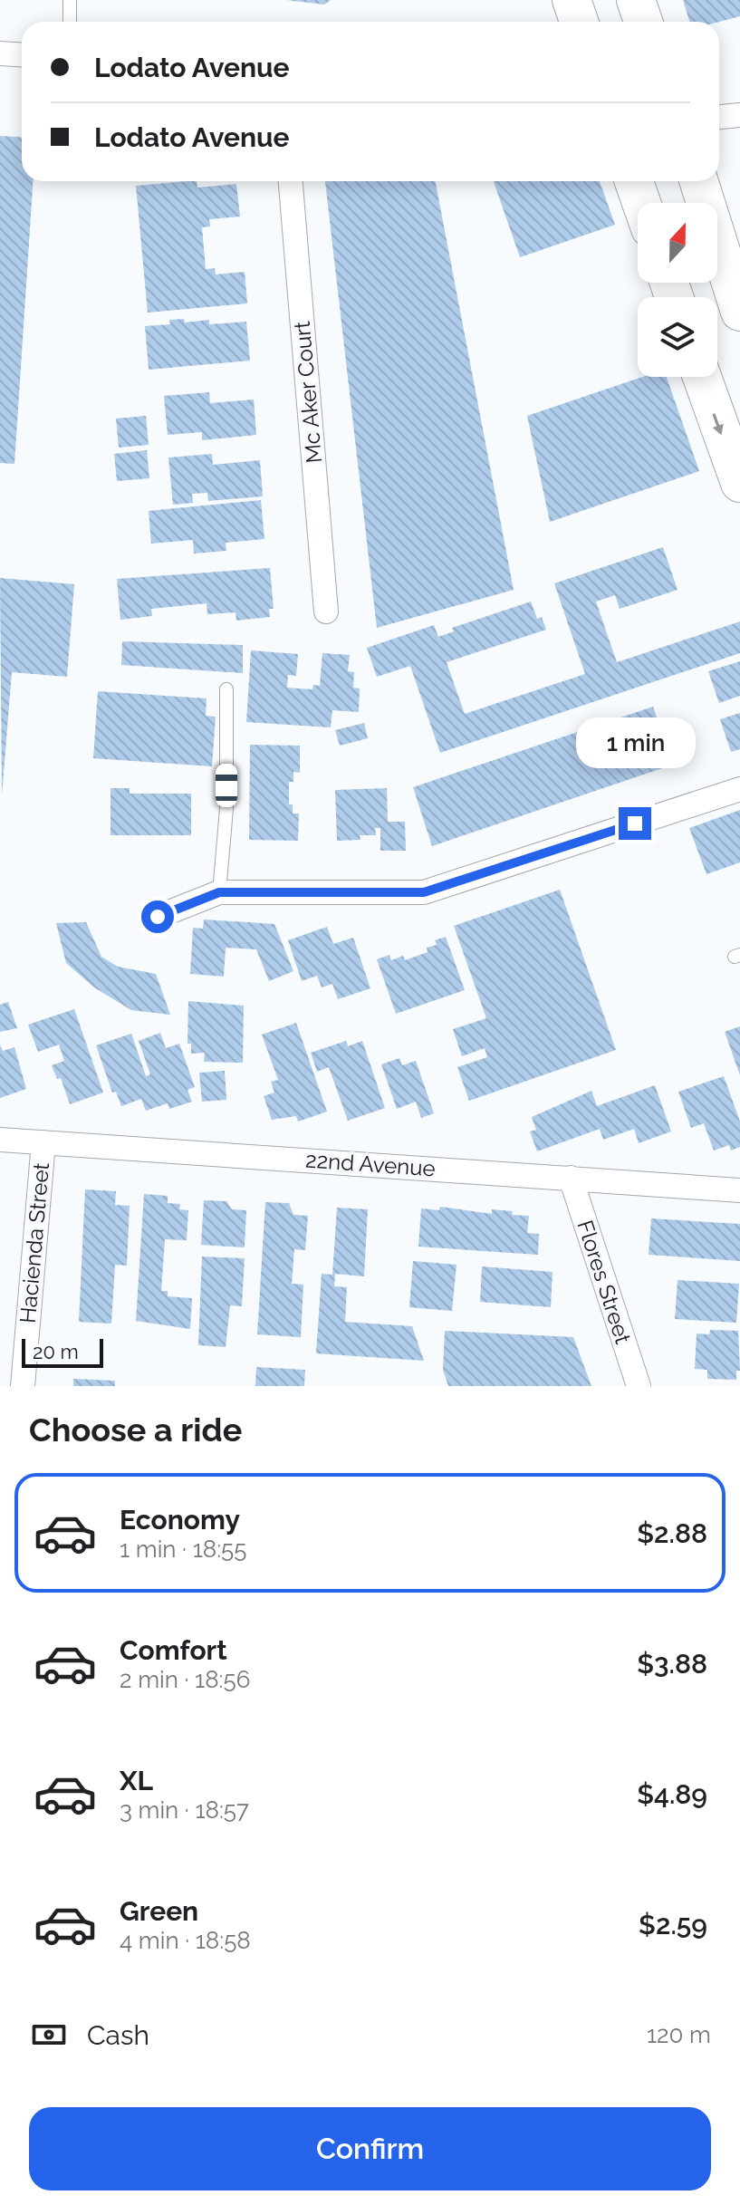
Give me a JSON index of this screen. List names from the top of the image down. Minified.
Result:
{"streets":{"street":["Mc Aker Court","22nd Avenue","Hacienda Street","Flores Street"]},"crossings":[["22nd Avenue","Hacienda Street"],["22nd Avenue","Flores Street"]],"scale_bar":"20 m","north":"top","page":{"banner":["Lodato Avenue","Lodato Avenue"],"bubble":"1 min","scale":"20 m","heading":"Choose a ride","list":[{"name":"Economy","note":"1 min · 18:55","value":"$2.88"},{"name":"Comfort","note":"2 min · 18:56","value":"$3.88"},{"name":"XL","note":"3 min · 18:57","value":"$4.89"},{"name":"Green","note":"4 min · 18:58","value":"$2.59"}],"pay":["Cash","120 m"],"buttons":"Confirm"}}
